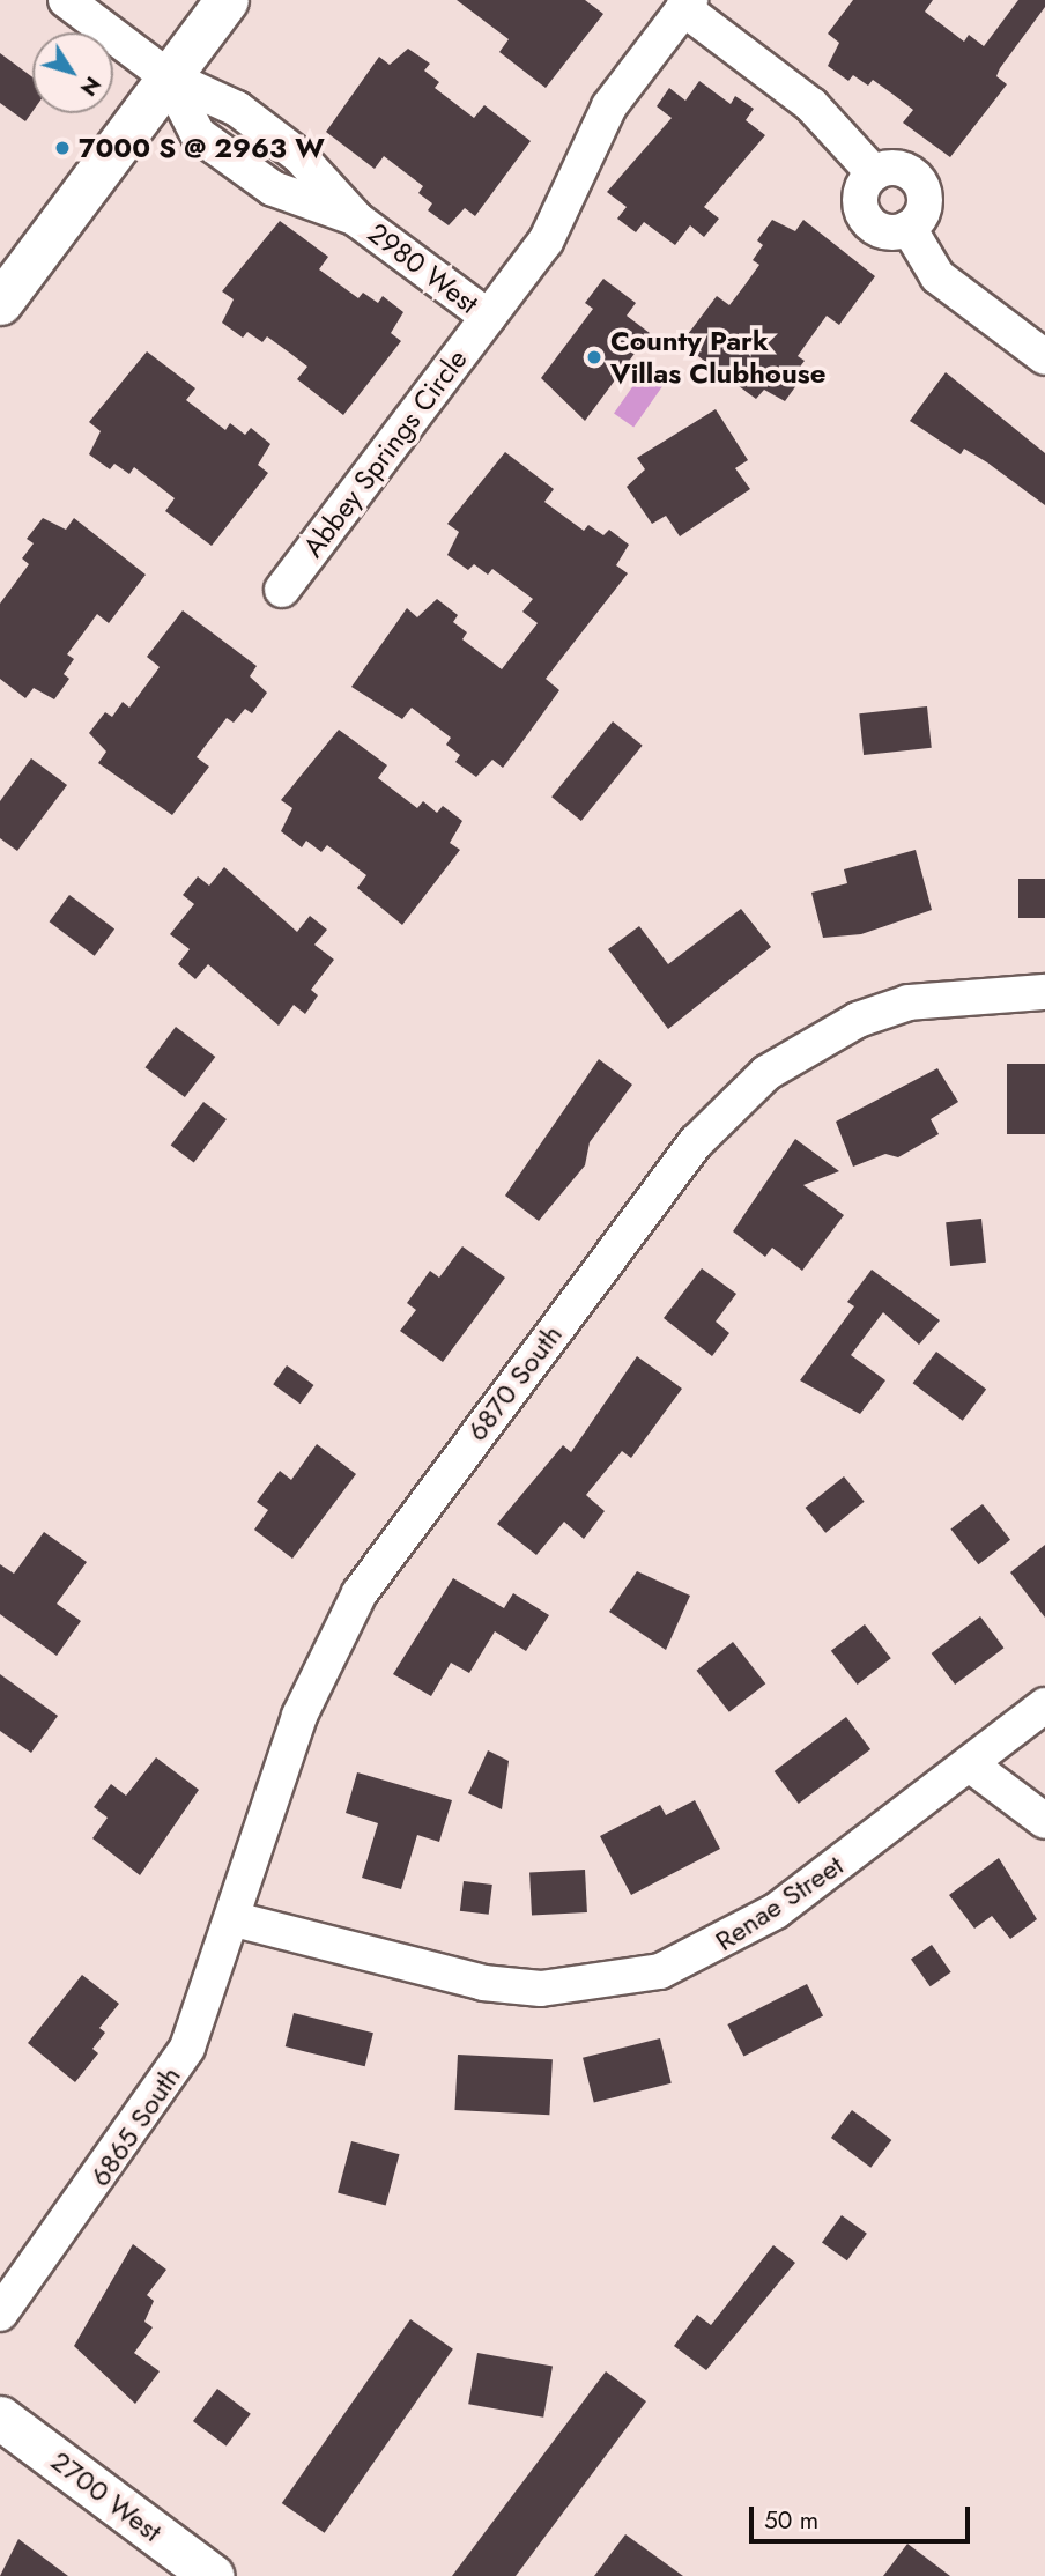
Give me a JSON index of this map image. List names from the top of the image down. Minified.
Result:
{"streets":{"main road":["2700 West"],"street":["2980 West","Abbey Springs Circle","6870 South","Renae Street","6865 South"]},"crossings":[["2980 West","Abbey Springs Circle"],["6870 South","Renae Street"],["6870 South","6865 South"],["Renae Street","6865 South"]],"places":["7000 S @ 2963 W","County Park Villas Clubhouse"],"scale_bar":"50 m","north":"bottom right"}
